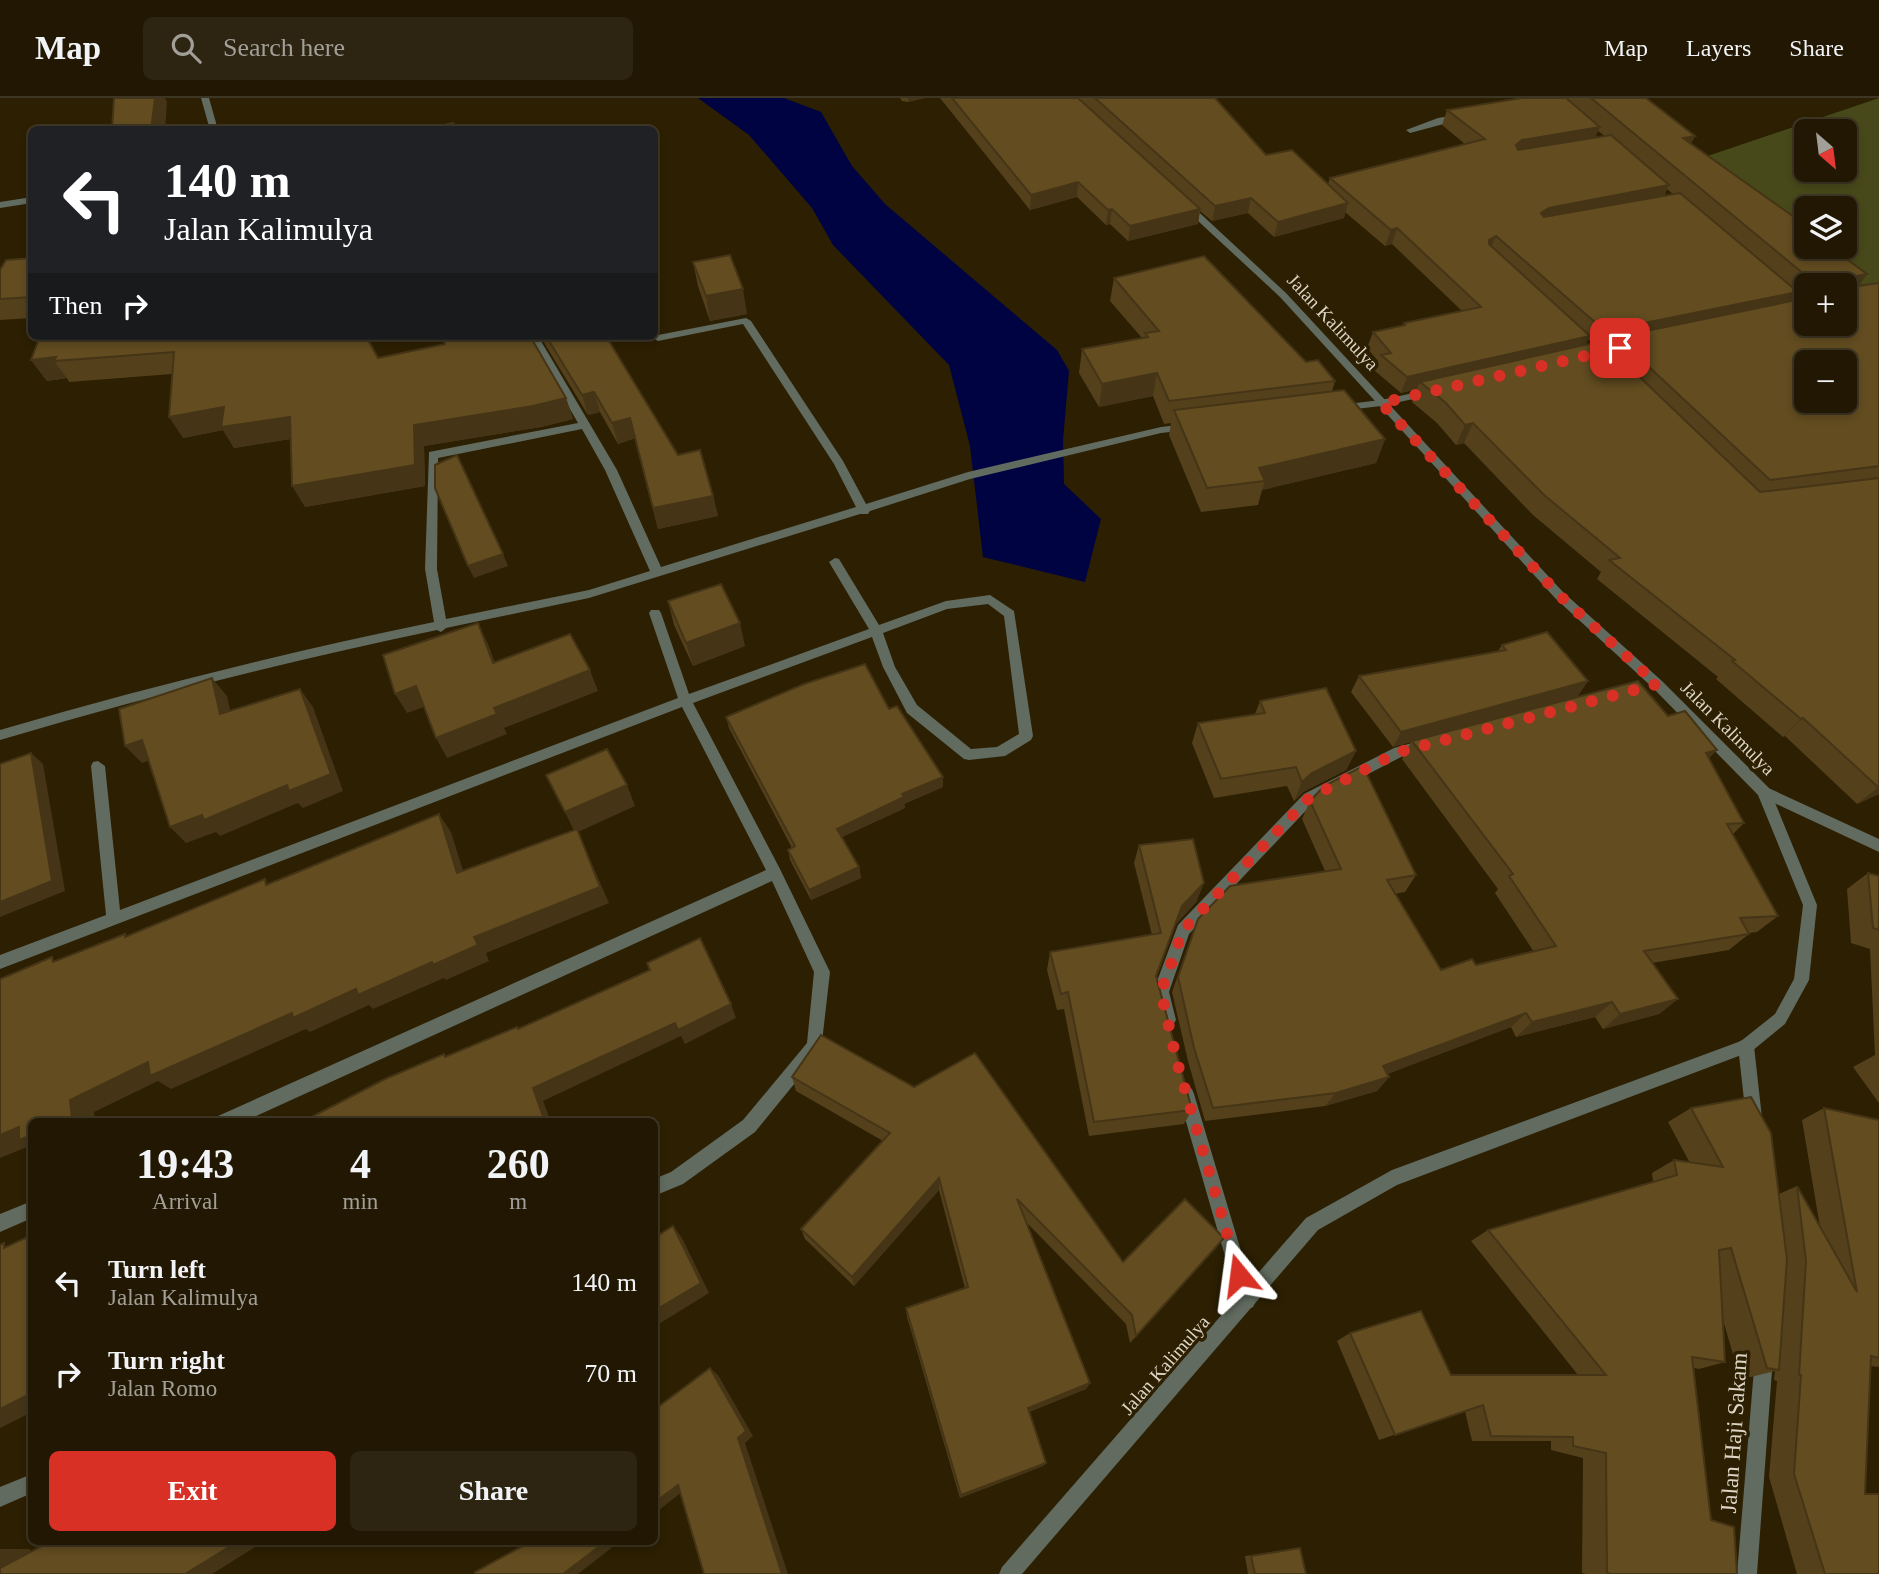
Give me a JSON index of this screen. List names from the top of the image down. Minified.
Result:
{"streets":{"street":["Jalan Kalimulya","Jalan Haji Sakam"]},"north":"bottom right","page":{"header":"Map","search":"Search here","nav":["Map","Layers","Share"],"map_buttons":["+","−"],"turn":["140 m","Jalan Kalimulya"],"then":"Then","eta":["19:43","Arrival","4","min","260","m"],"list":[{"name":"Turn left","note":"Jalan Kalimulya","value":"140 m"},{"name":"Turn right","note":"Jalan Romo","value":"70 m"}],"buttons":["Exit","Share"]}}
